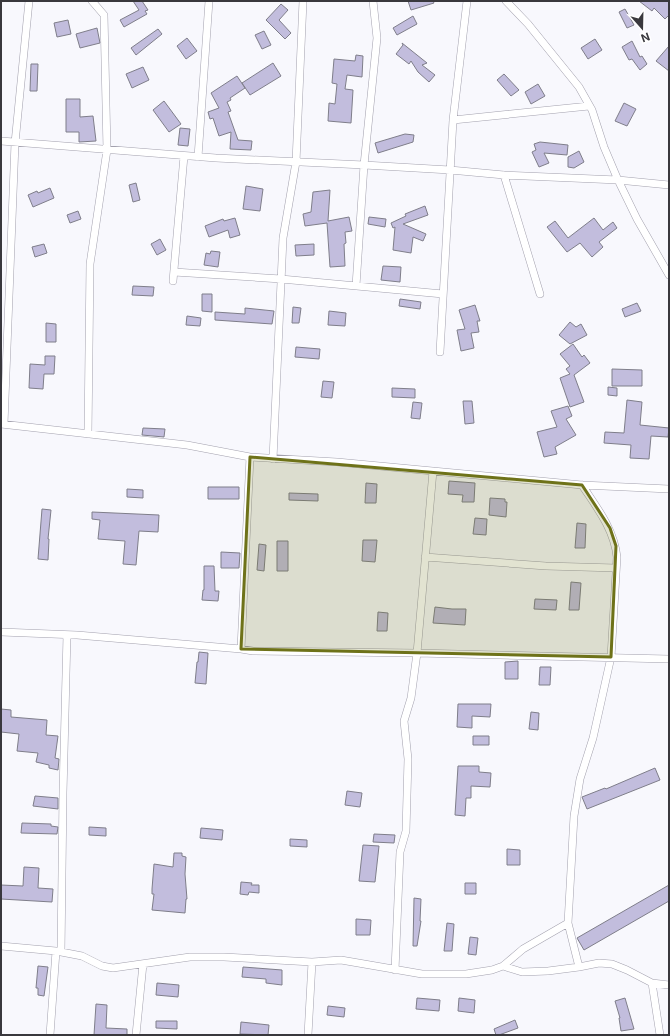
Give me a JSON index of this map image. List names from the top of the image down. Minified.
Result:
{"north":"bottom"}
